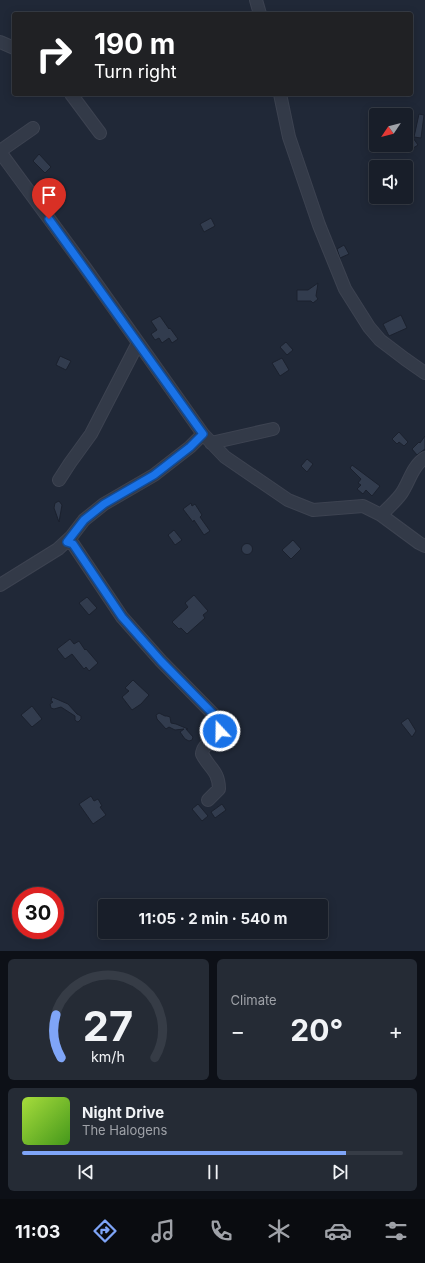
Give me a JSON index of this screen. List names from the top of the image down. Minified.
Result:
{"north":"bottom left","page":{"turn":["190 m","Turn right"],"limit":"30","trip":"11:05 · 2 min · 540 m","tile":"Climate","heat":["−","20°","+"],"song":["Night Drive","The Halogens"],"tabs":"11:03","gauge":["27","km/h"]}}
